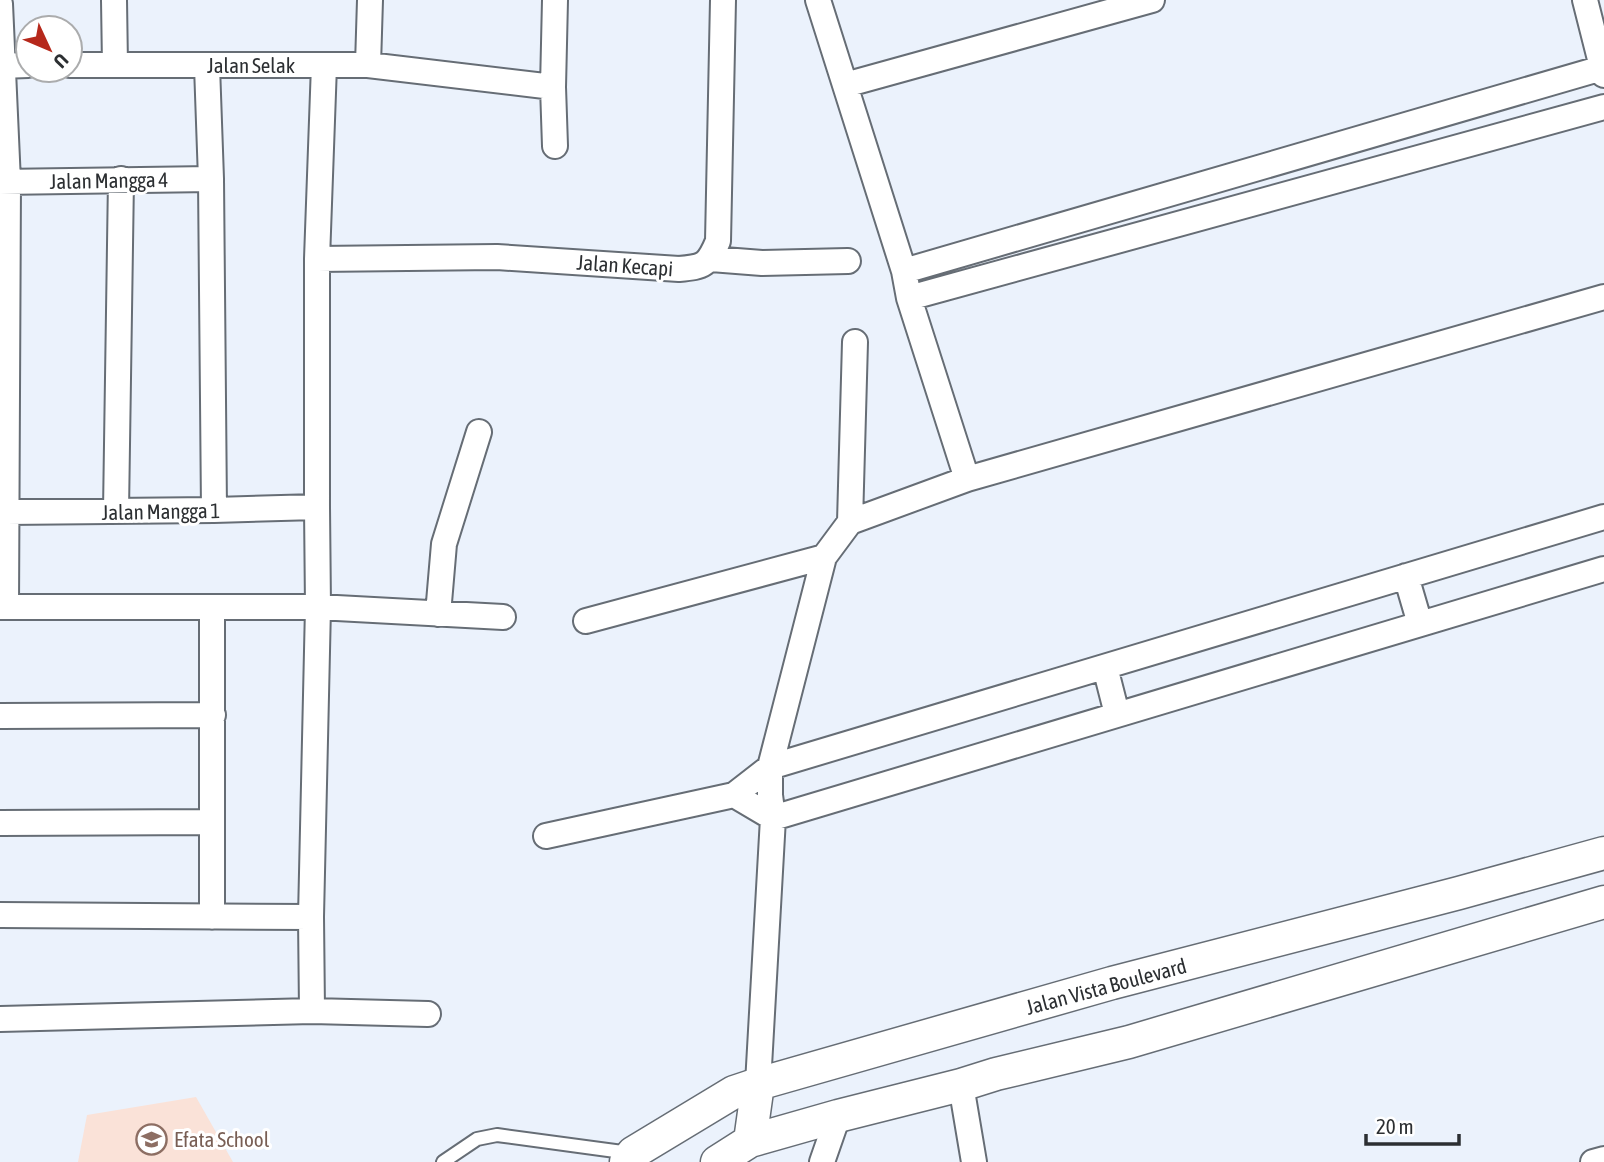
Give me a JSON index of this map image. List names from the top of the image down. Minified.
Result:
{"streets":{"street":["Jalan Selak","Jalan Mangga 4","Jalan Kecapi","Jalan Mangga 1","Jalan Vista Boulevard"]},"places":{"school or university":["Efata School"]},"scale_bar":"20 m","north":"bottom right"}
